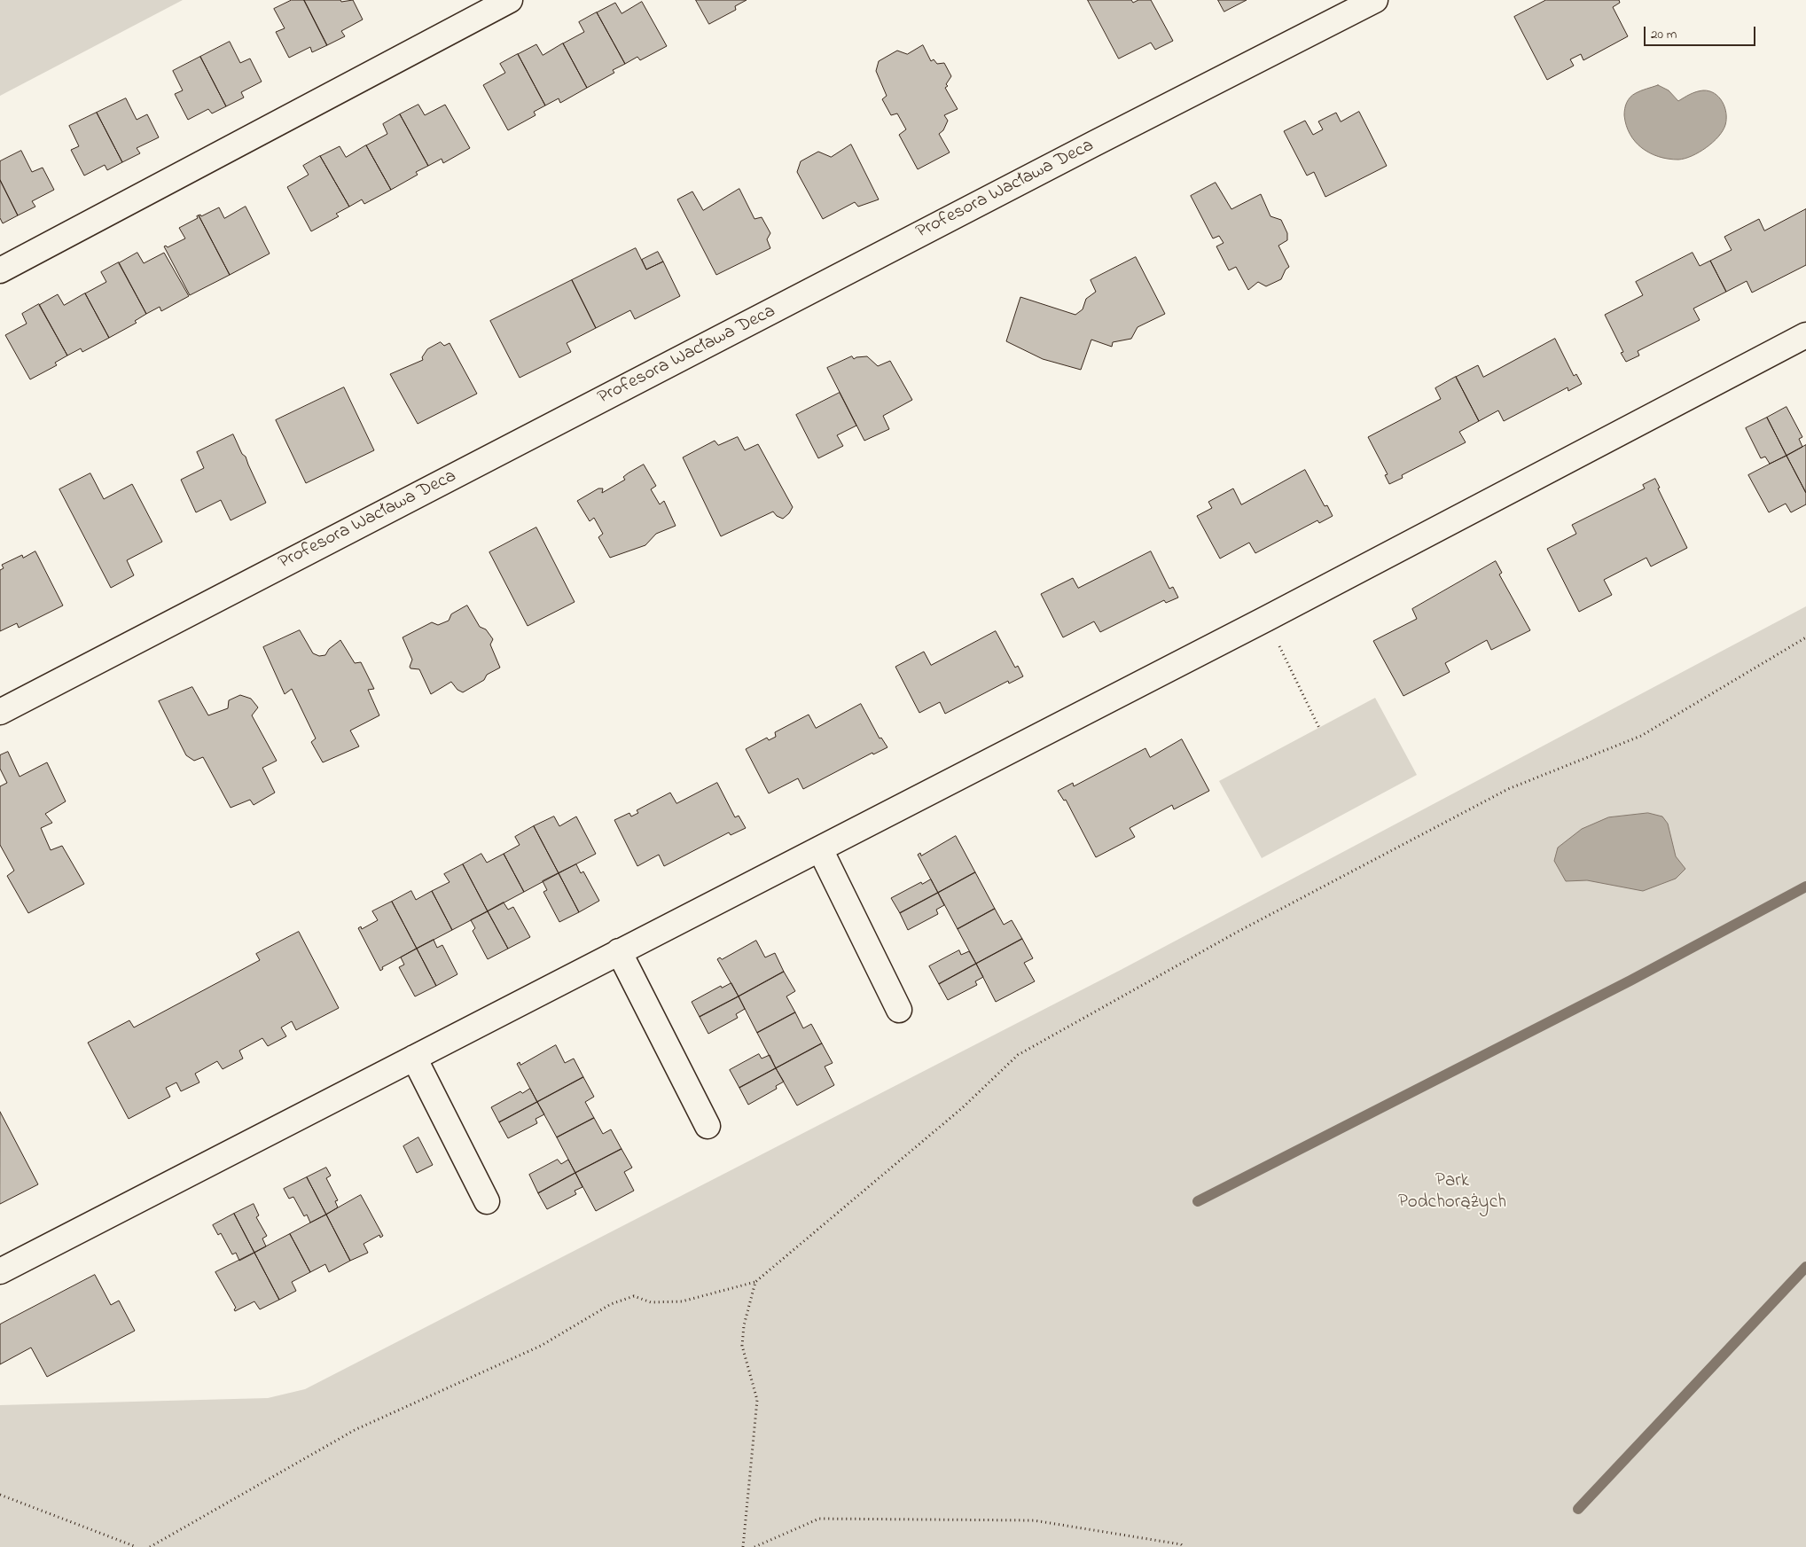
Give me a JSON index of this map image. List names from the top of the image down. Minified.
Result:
{"streets":{"street":["Profesora Wacława Deca"]},"parks":["Park Podchorążych"],"scale_bar":"20 m"}
